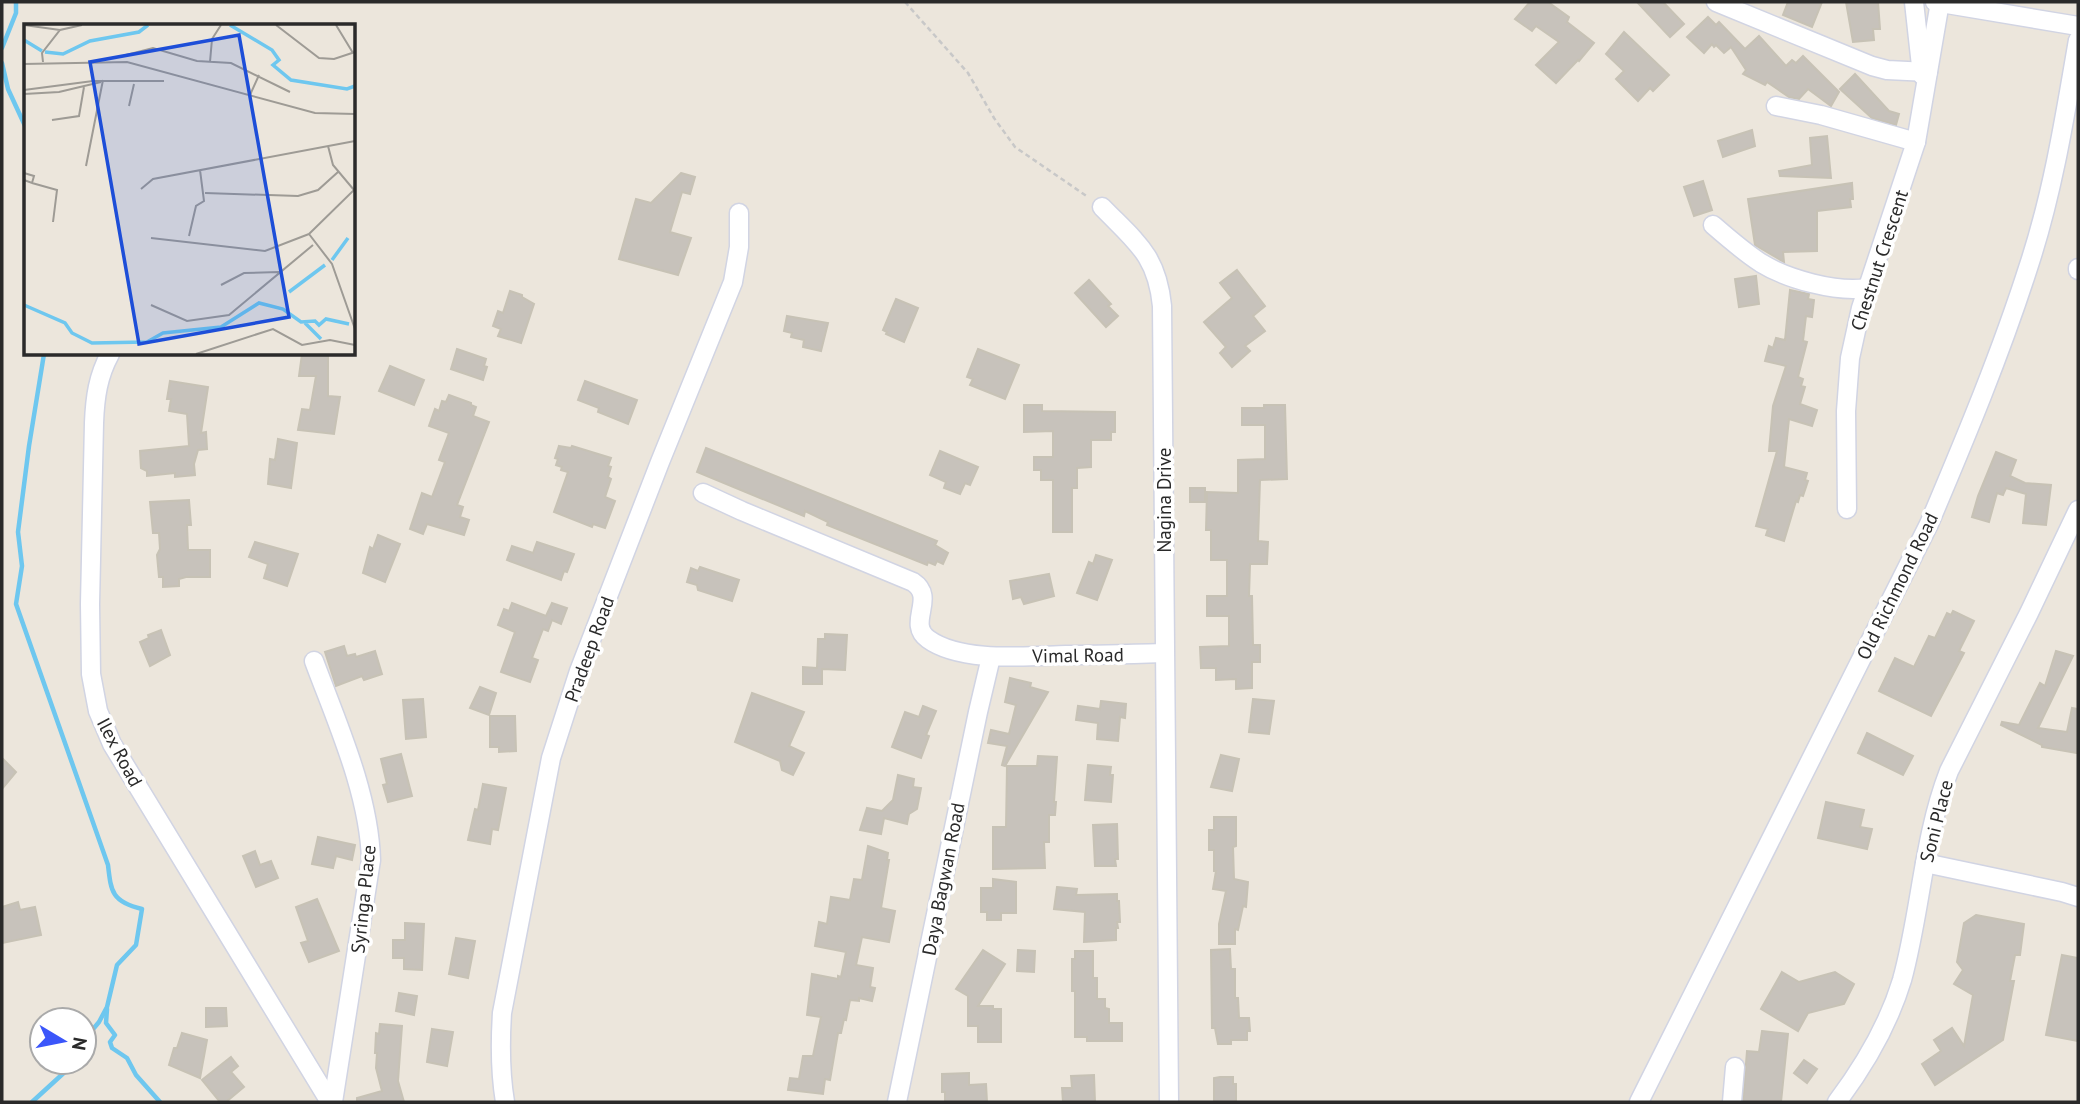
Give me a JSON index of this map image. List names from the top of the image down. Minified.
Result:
{"streets":{"street":["Chestnut Crescent","Nagina Drive","Old Richmond Road","Pradeep Road","Vimal Road","Ilex Road","Soni Place","Daya Bagwan Road","Syringa Place"]},"crossings":[["Nagina Drive","Vimal Road"],["Vimal Road","Daya Bagwan Road"],["Ilex Road","Syringa Place"]],"north":"right"}
